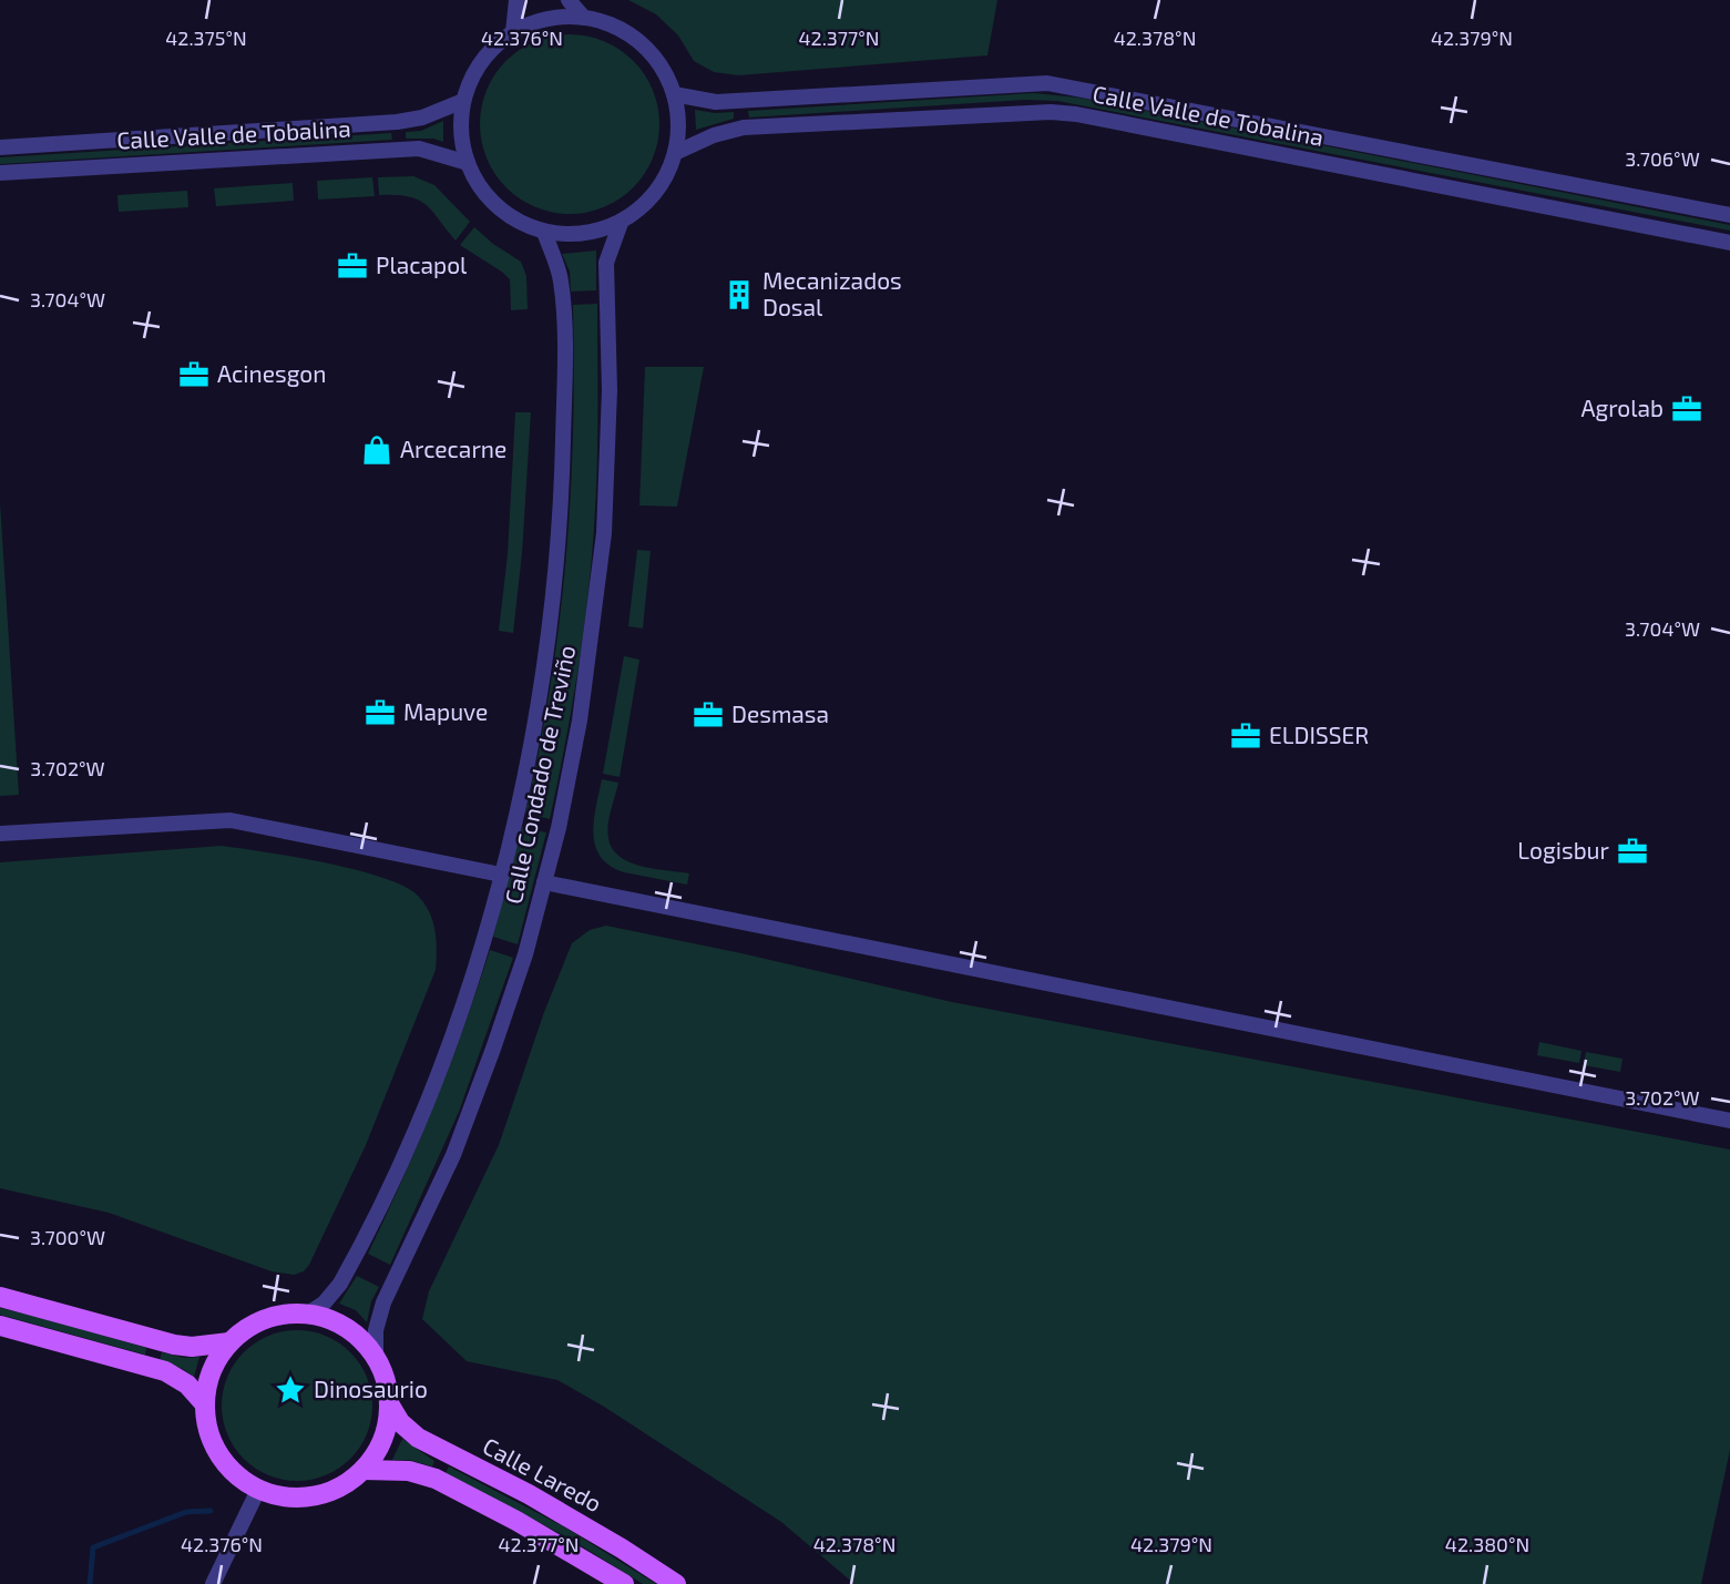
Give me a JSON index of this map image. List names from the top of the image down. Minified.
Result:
{"streets":{"main road":["Calle Laredo"],"street":["Calle Valle de Tobalina","Calle Condado de Treviño"]},"crossings":[["Calle Valle de Tobalina","Calle Condado de Treviño"],["Calle Condado de Treviño","Calle Laredo"]],"places":{"office":["Placapol","Acinesgon","Agrolab","Mapuve","Desmasa","ELDISSER","Logisbur"],"building":["Mecanizados Dosal"],"shop":["Arcecarne"],"place":["Dinosaurio"]},"coordinates":["42.376°N","42.377°N","42.378°N","42.379°N","42.375°N","3.706°W","3.704°W","3.702°W","3.700°W","42.380°N"]}
